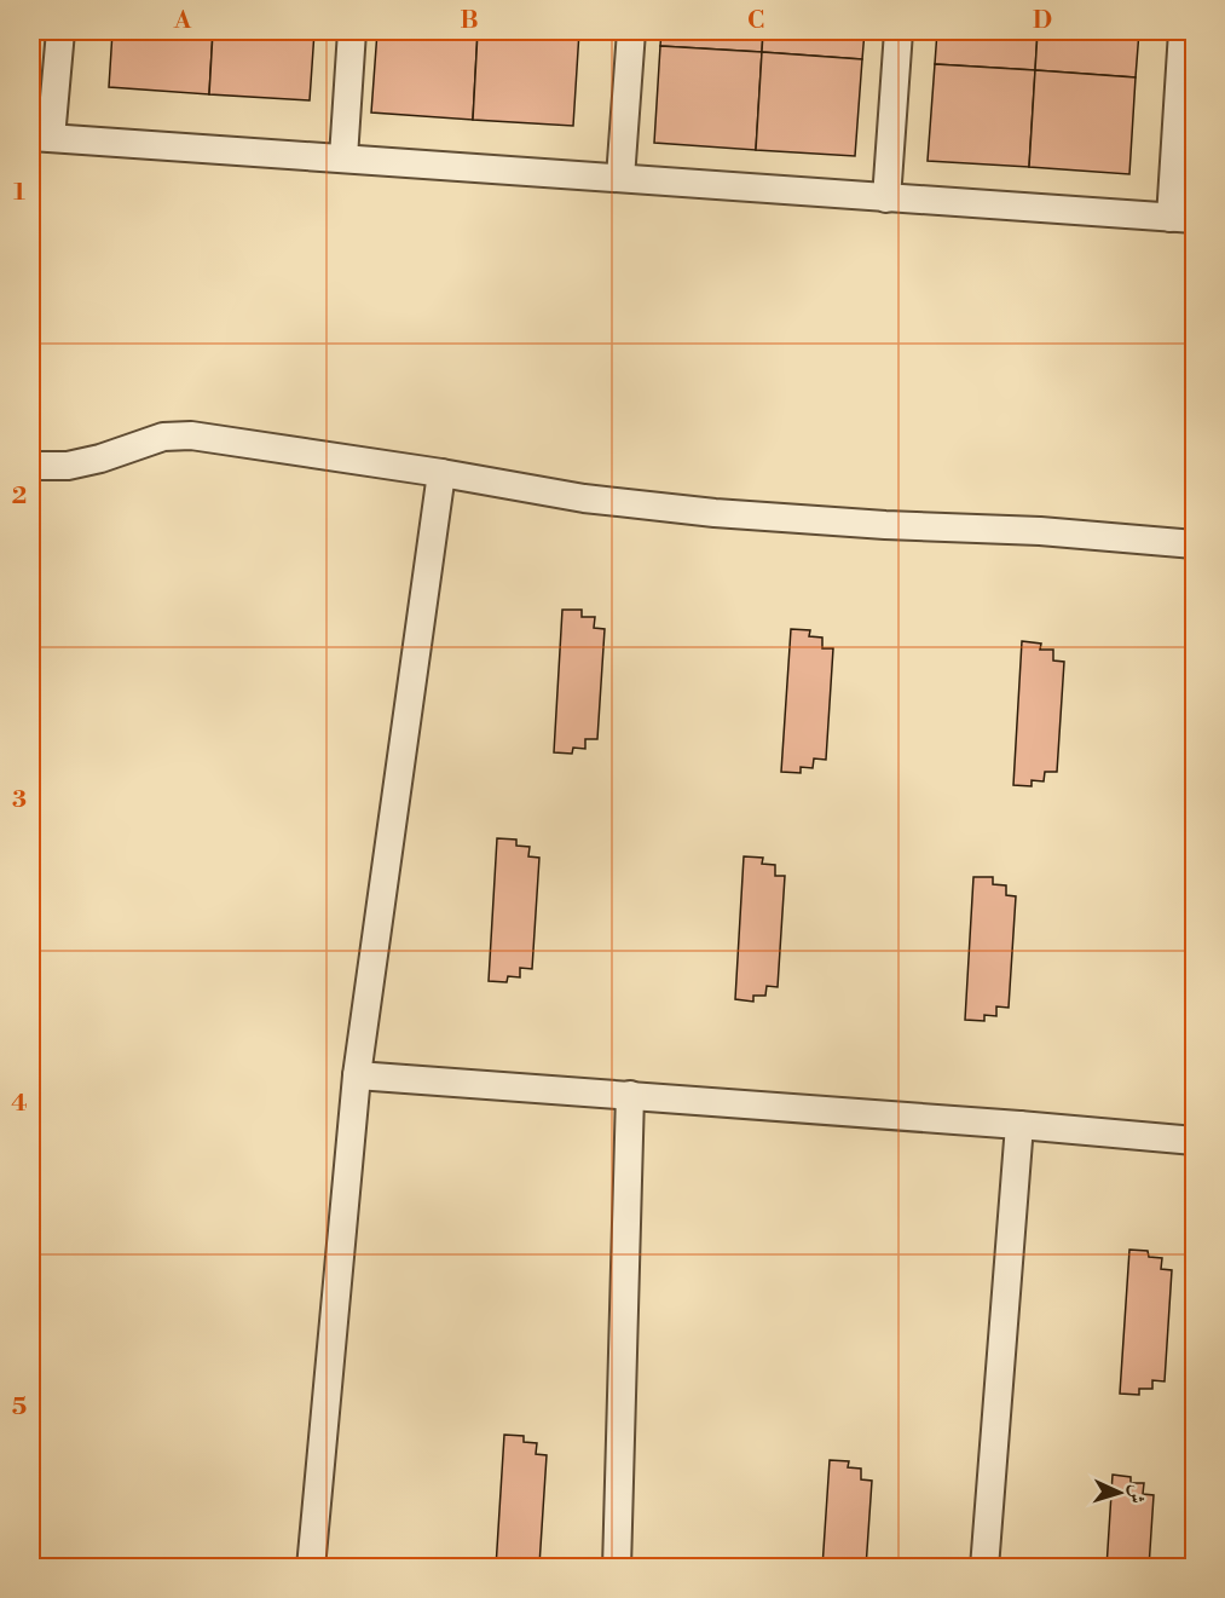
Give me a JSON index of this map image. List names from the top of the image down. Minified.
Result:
{"north":"right","grid":{"columns":["A","B","C","D"],"rows":["1","2","3","4","5"]}}
